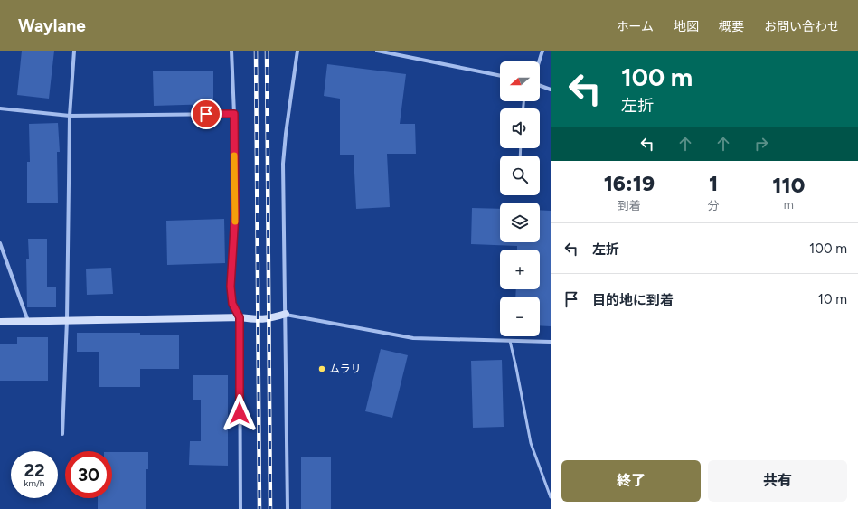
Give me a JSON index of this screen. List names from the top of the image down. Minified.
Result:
{"places":["ムラリ"],"north":"left","page":{"header":"Waylane","nav":["ホーム","地図","概要","お問い合わせ"],"turn":["100 m","左折"],"map_buttons":["+","−"],"eta":["16:19","到着","1","分","110","m"],"list":[{"name":"左折","value":"100 m"},{"name":"目的地に到着","value":"10 m"}],"speed":"22 km/h","limit":"30","buttons":["終了","共有"]}}
